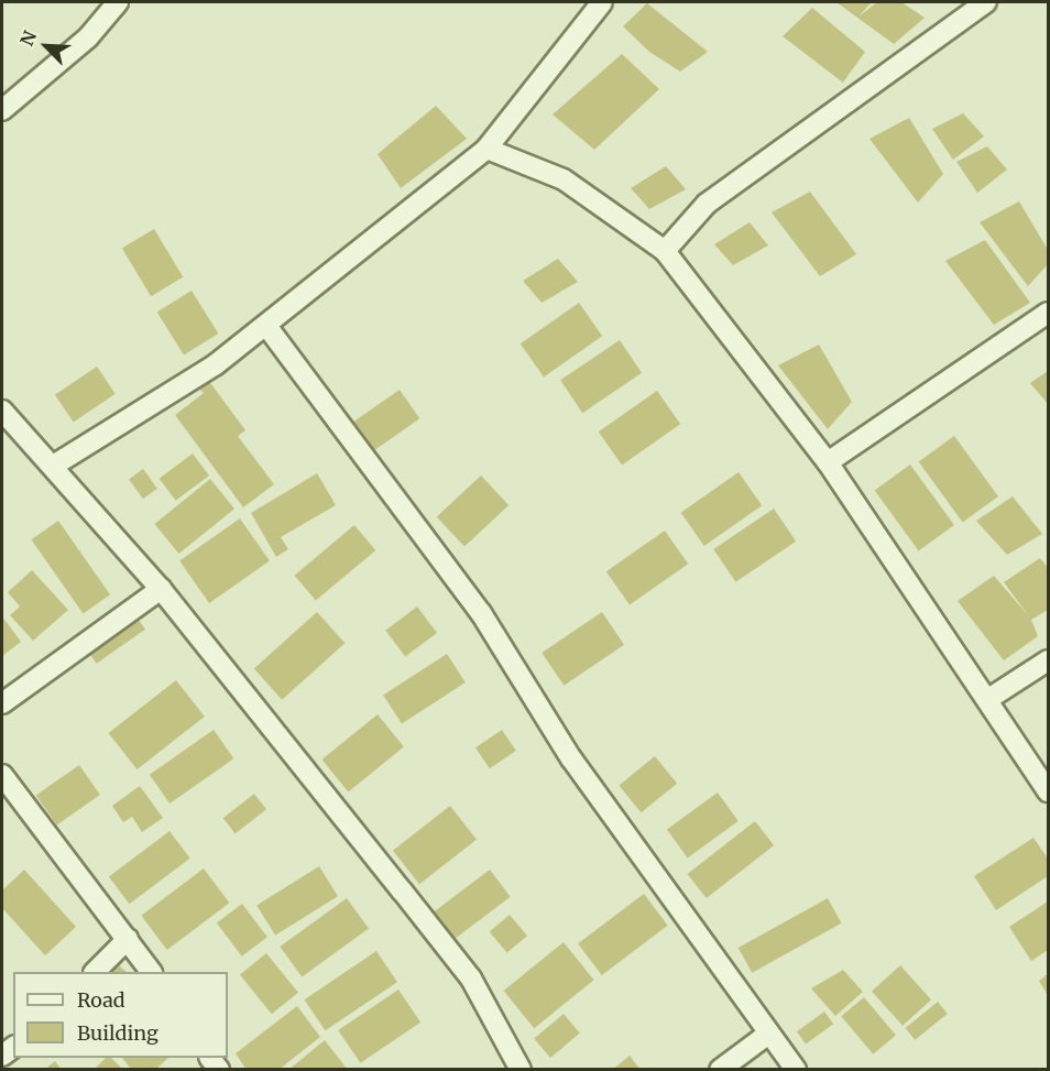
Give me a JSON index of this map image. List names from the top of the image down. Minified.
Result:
{"legend":["Road","Building"],"north":"top left"}
